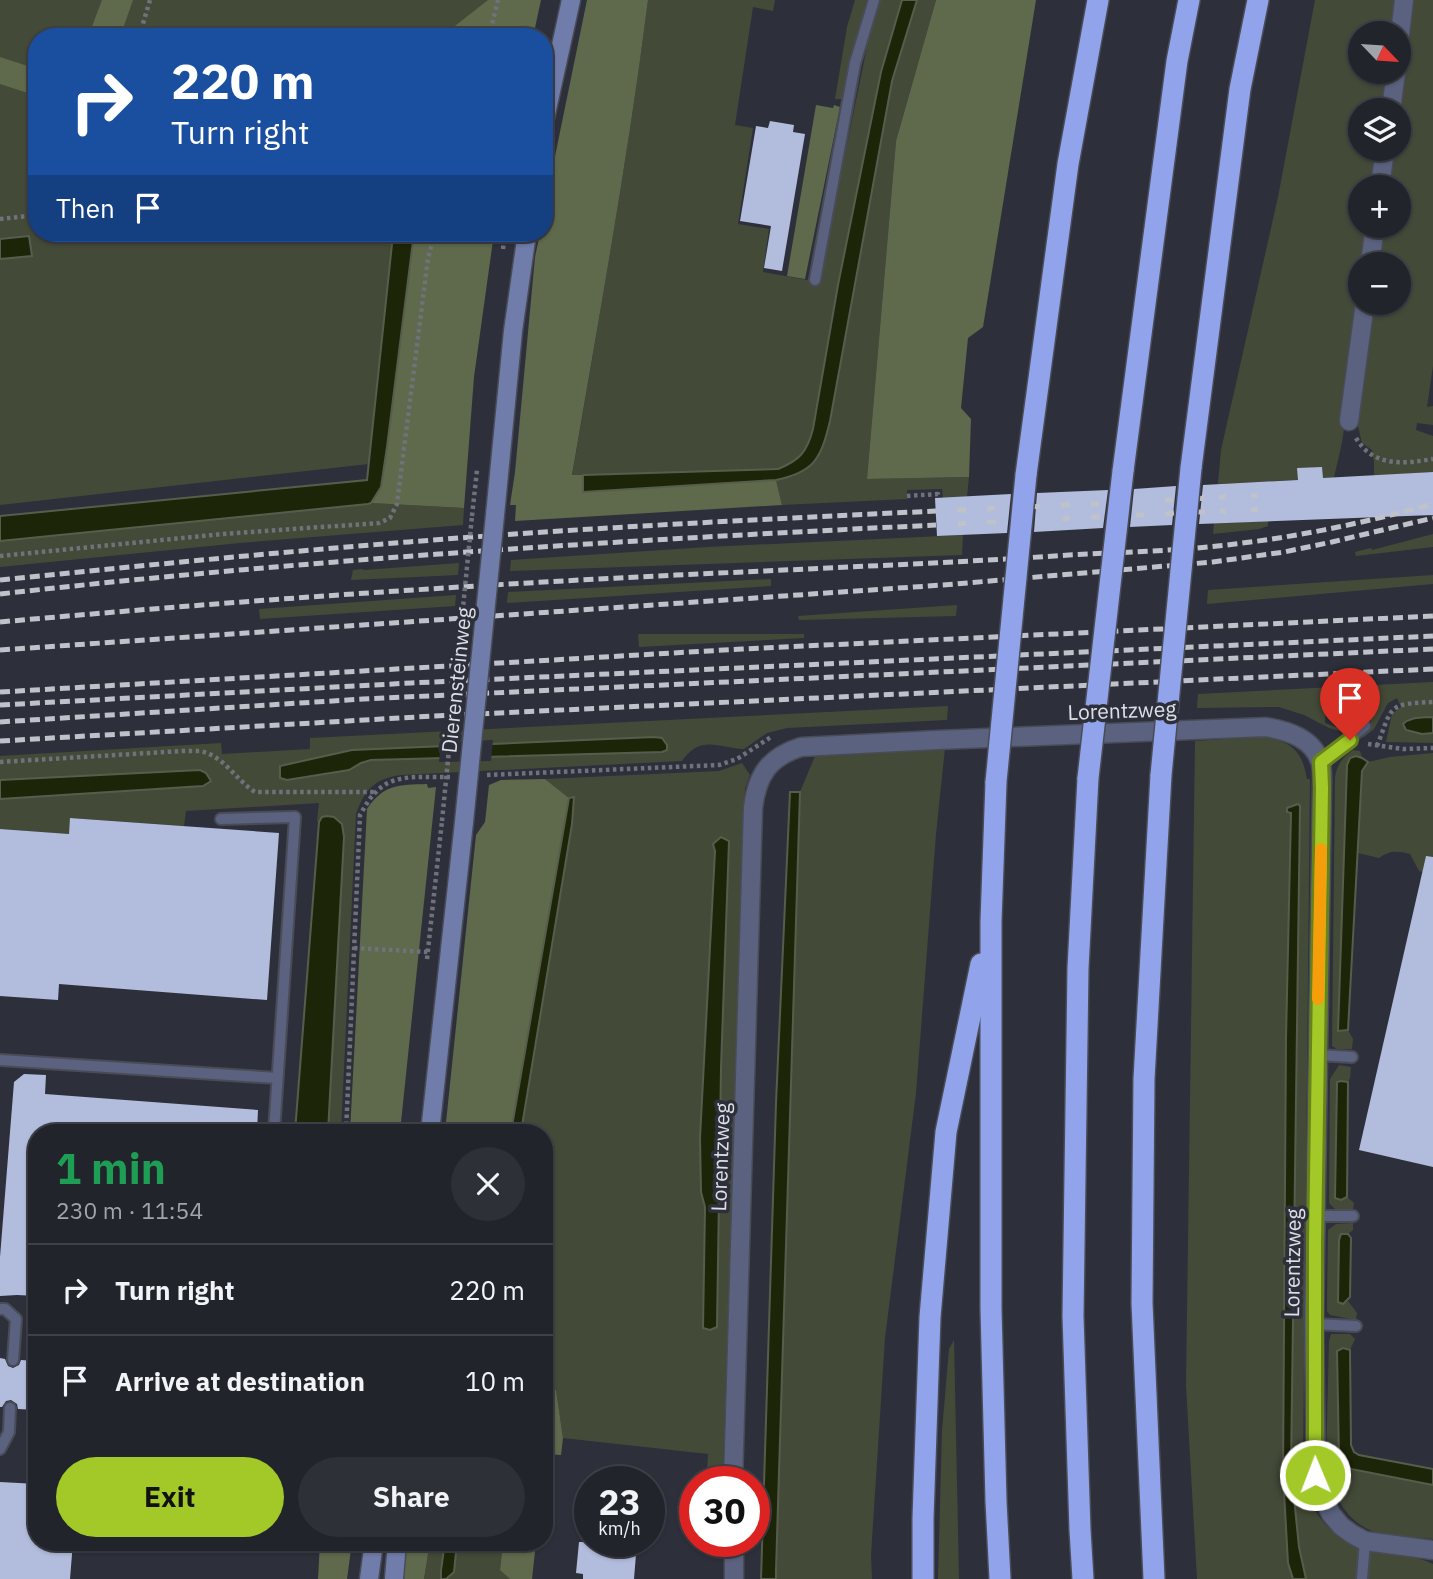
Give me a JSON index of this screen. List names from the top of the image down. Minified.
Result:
{"streets":{"main road":["Dierensteinweg"],"street":["Lorentzweg"]},"north":"bottom right","page":{"map_buttons":["+","−"],"turn":["220 m","Turn right"],"then":"Then","heading":["1 min","230 m · 11:54"],"list":[{"name":"Turn right","value":"220 m"},{"name":"Arrive at destination","value":"10 m"}],"buttons":["Exit","Share"],"speed":"23 km/h","limit":"30"}}
